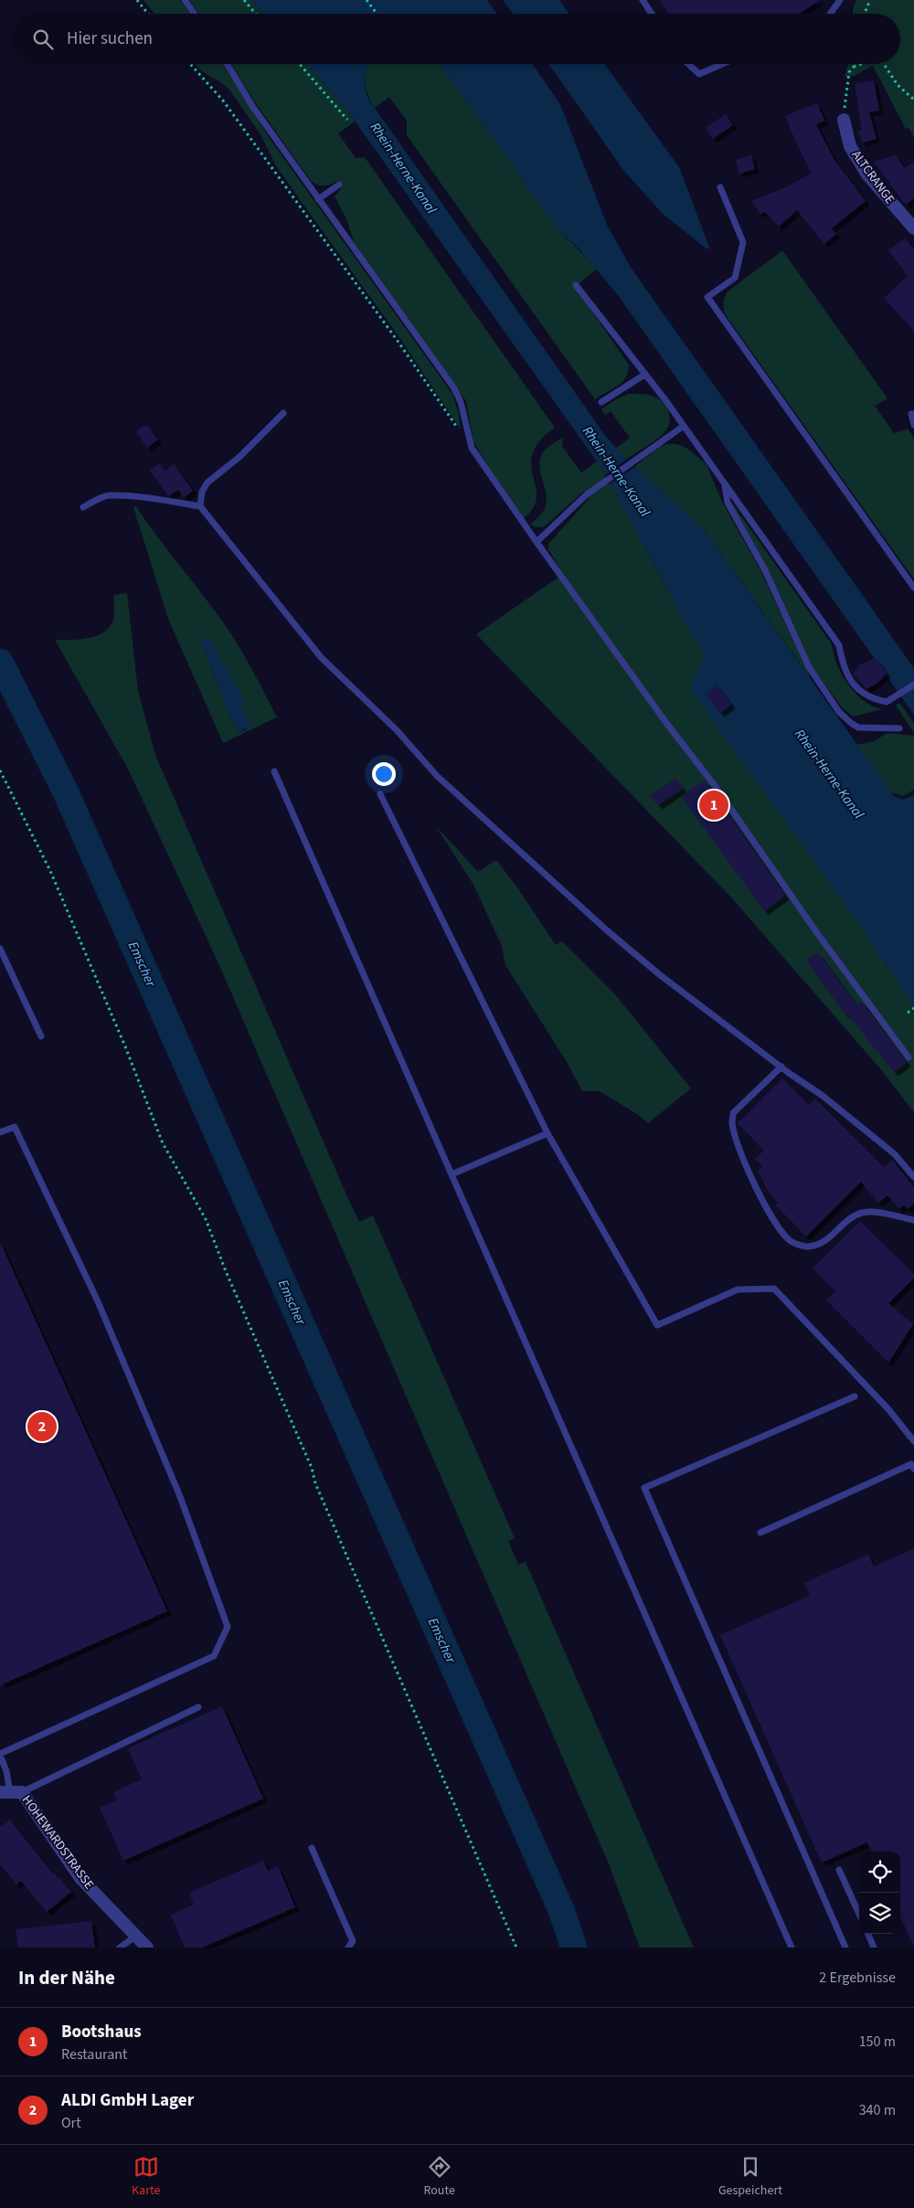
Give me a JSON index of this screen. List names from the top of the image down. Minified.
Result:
{"streets":{"street":["ALTCRANGE","HOHEWARDSTRASSE"]},"water":["Rhein-Herne-Kanal","Emscher"],"page":{"search":"Hier suchen","pins":["1","2"],"heading":["In der Nähe","2 Ergebnisse"],"list":[{"mark":"1","name":"Bootshaus","note":"Restaurant","value":"150 m"},{"mark":"2","name":"ALDI GmbH Lager","note":"Ort","value":"340 m"}],"nav":["Karte","Route","Gespeichert"]}}
